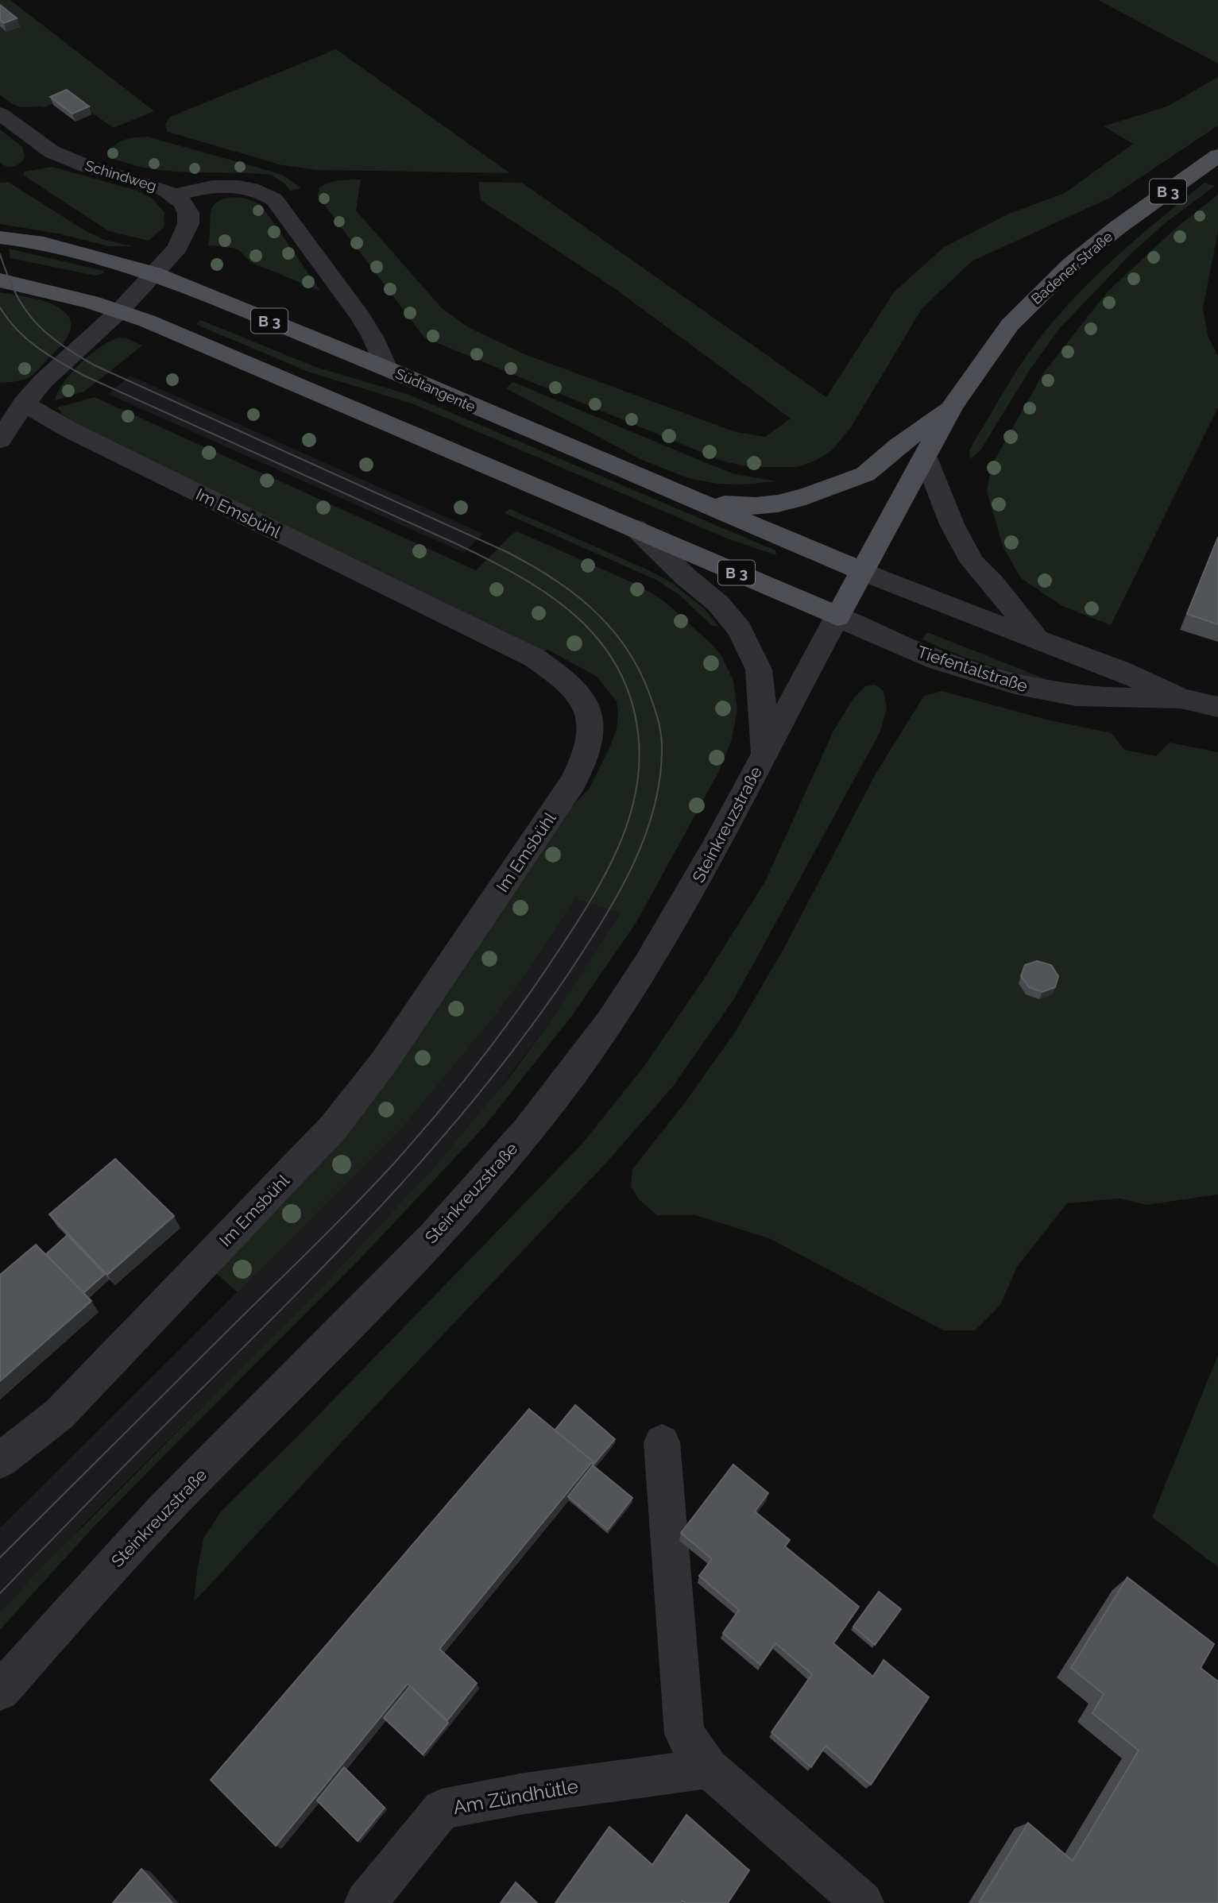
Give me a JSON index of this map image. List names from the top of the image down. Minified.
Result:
{"streets":{"main road":["B 3","Badener Straße","Südtangente"],"street":["Schindweg","Im Emsbühl","Tiefentalstraße","Steinkreuzstraße","Am Zündhütle"]},"crossings":[["Schindweg","B 3"],["Schindweg","Südtangente"],["Schindweg","Im Emsbühl"],["B 3","Badener Straße"],["B 3","Tiefentalstraße"],["B 3","Steinkreuzstraße"],["Badener Straße","Südtangente"],["Badener Straße","Tiefentalstraße"],["Badener Straße","Steinkreuzstraße"],["Südtangente","Tiefentalstraße"],["Tiefentalstraße","Steinkreuzstraße"]]}
